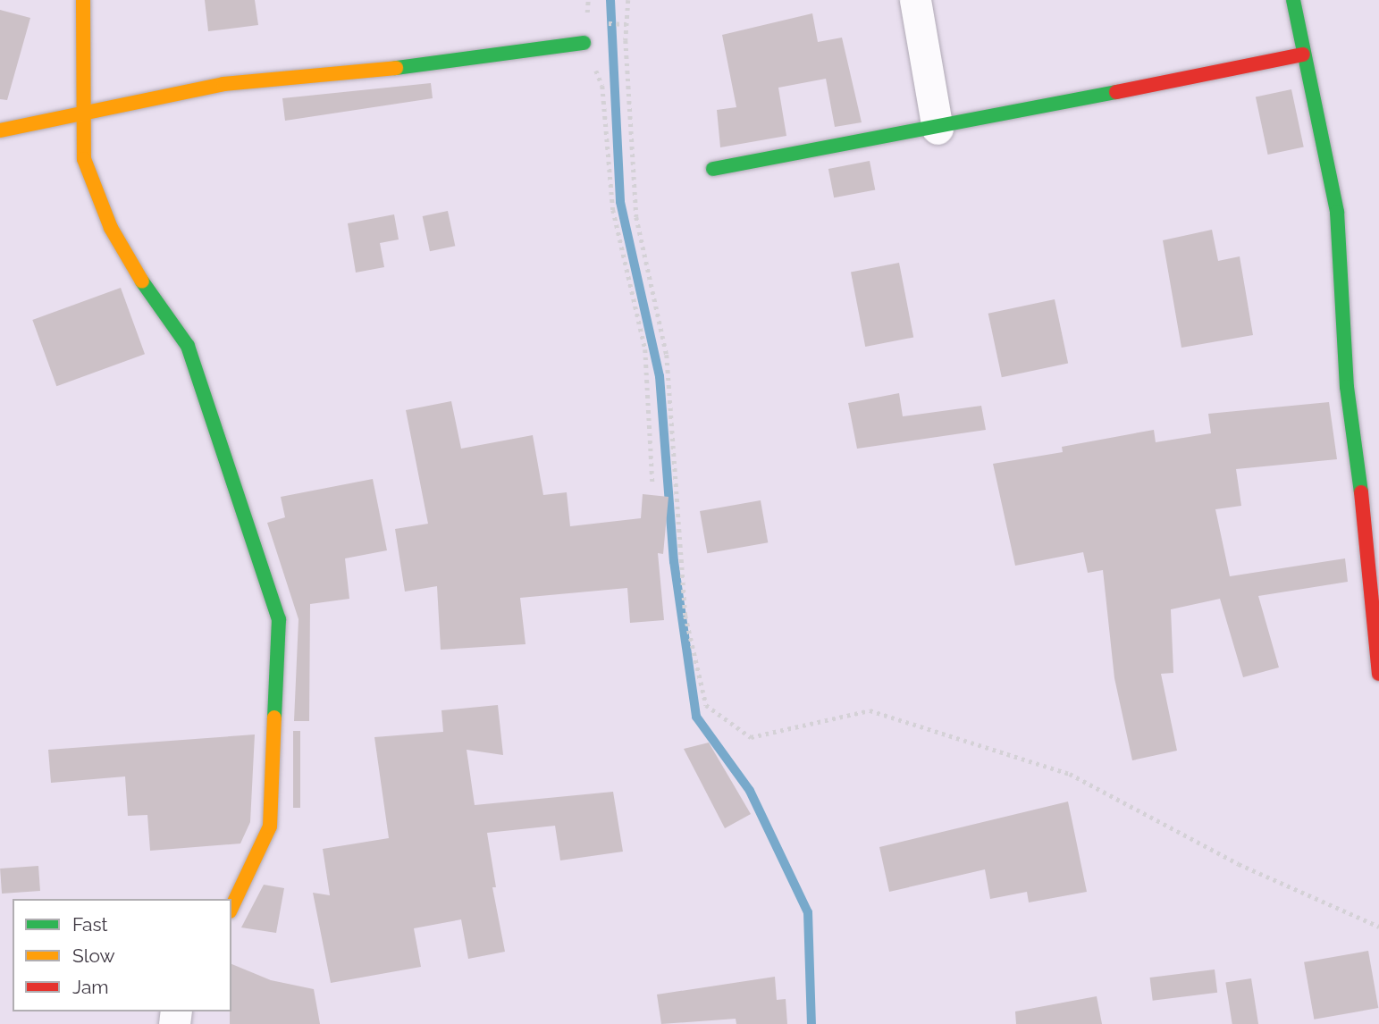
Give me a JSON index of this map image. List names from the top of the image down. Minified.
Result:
{"legend":["Fast","Slow","Jam"]}
